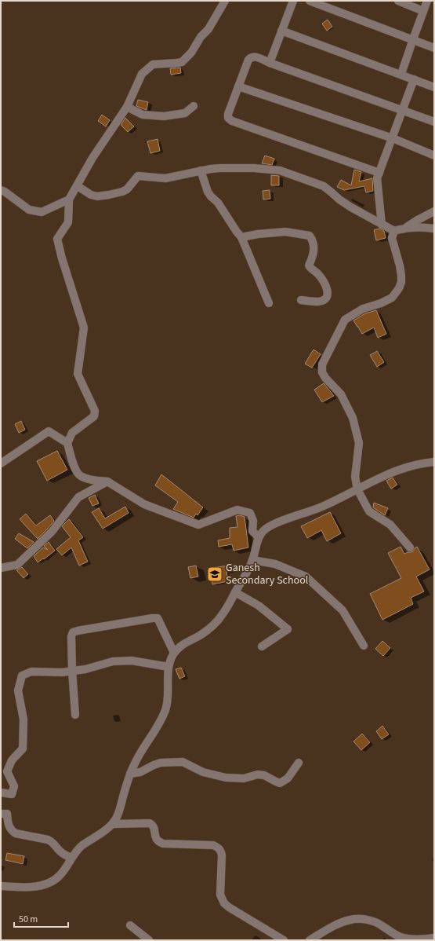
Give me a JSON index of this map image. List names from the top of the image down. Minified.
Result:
{"places":{"school or university":["Ganesh Secondary School"]},"scale_bar":"50 m"}
